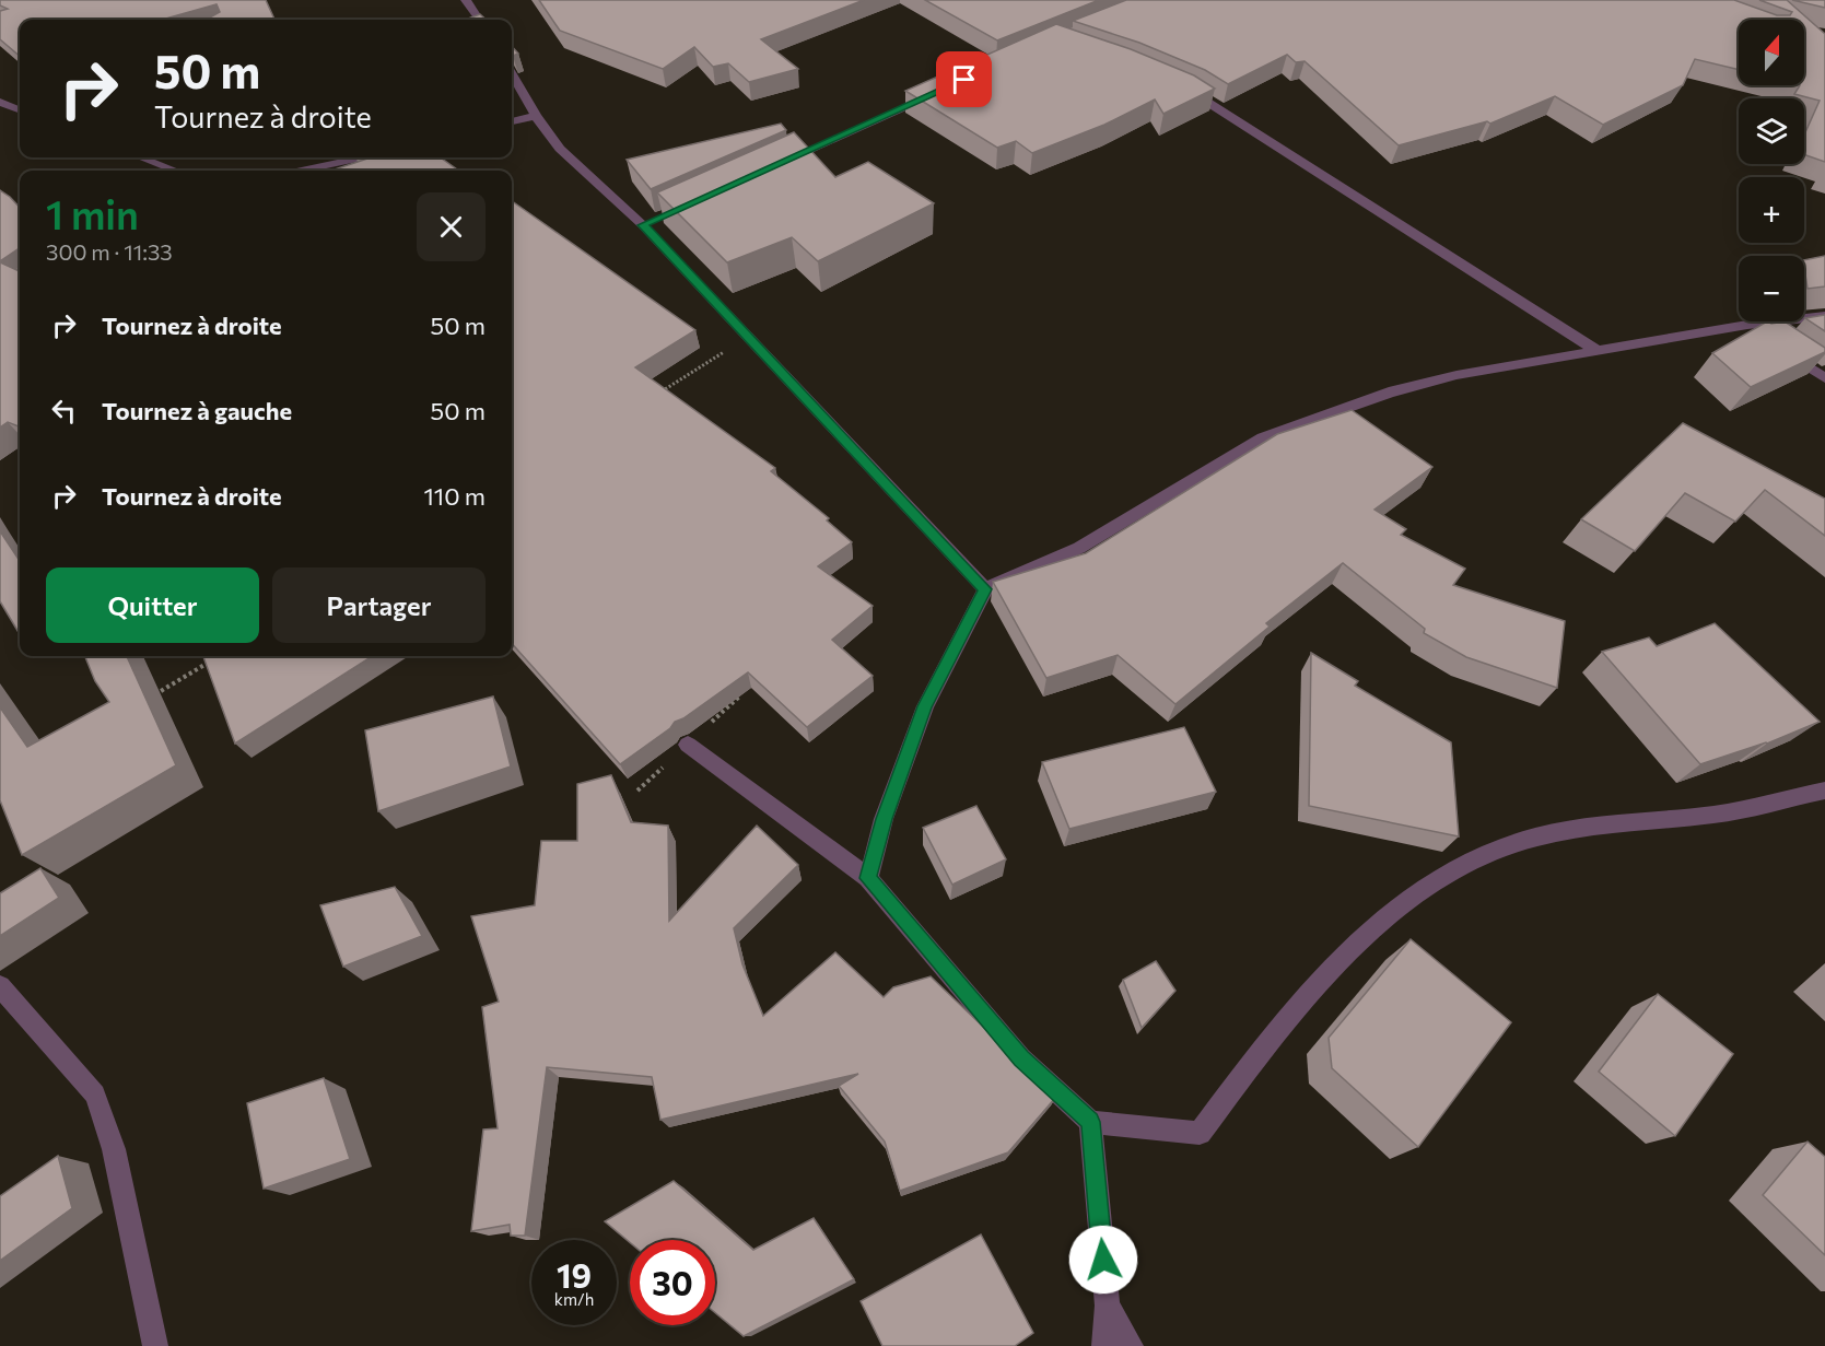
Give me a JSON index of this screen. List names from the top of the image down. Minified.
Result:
{"north":"top","page":{"map_buttons":["+","−"],"turn":["50 m","Tournez à droite"],"heading":["1 min","300 m · 11:33"],"list":[{"name":"Tournez à droite","value":"50 m"},{"name":"Tournez à gauche","value":"50 m"},{"name":"Tournez à droite","value":"110 m"}],"buttons":["Quitter","Partager"],"speed":"19 km/h","limit":"30"}}
